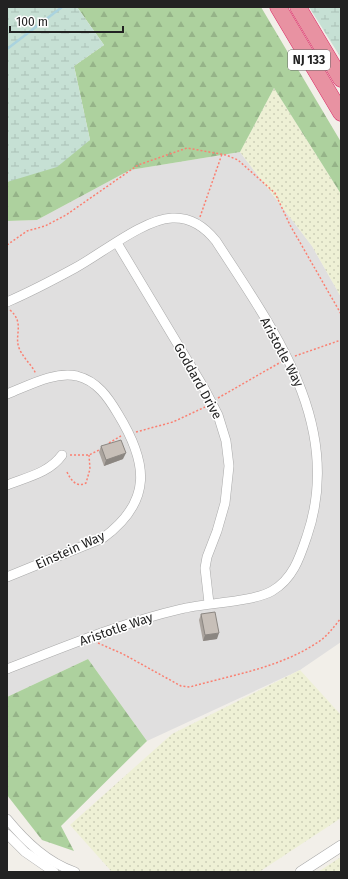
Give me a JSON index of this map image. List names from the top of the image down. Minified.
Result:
{"streets":{"highway":["NJ 133"],"street":["Aristotle Way","Goddard Drive","Einstein Way"]},"crossings":[["Aristotle Way","Goddard Drive"]],"scale_bar":"100 m"}
